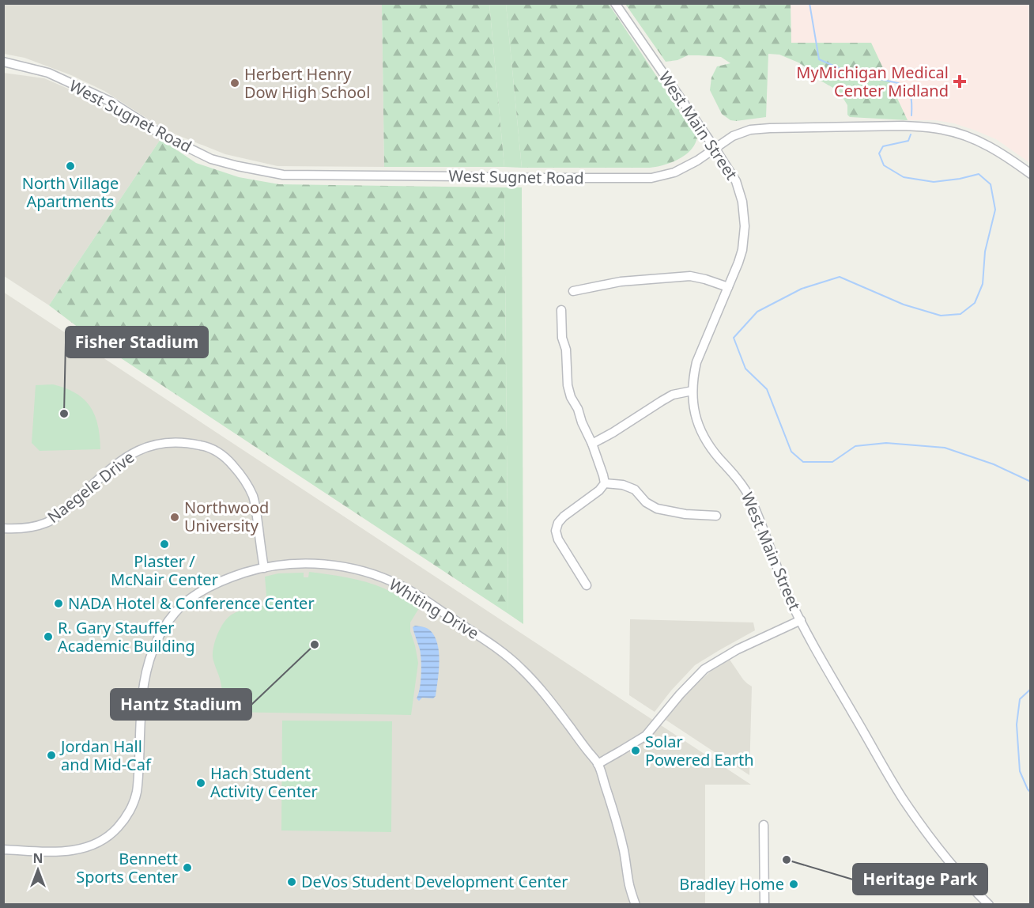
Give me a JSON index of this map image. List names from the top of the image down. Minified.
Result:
{"streets":{"street":["West Sugnet Road","West Main Street","Naegele Drive","Whiting Drive"]},"crossings":[["West Sugnet Road","West Main Street"],["Naegele Drive","Whiting Drive"]],"places":{"health":["MyMichigan Medical Center Midland"],"other":["Herbert Henry Dow High School","North Village Apartments","Fisher Stadium","Northwood University","Plaster / McNair Center","NADA Hotel & Conference Center","R. Gary Stauffer Academic Building","Hantz Stadium","Solar Powered Earth","Jordan Hall and Mid-Caf","Hach Student Activity Center","Heritage Park","Bennett Sports Center","DeVos Student Development Center","Bradley Home"]},"north":"top"}
